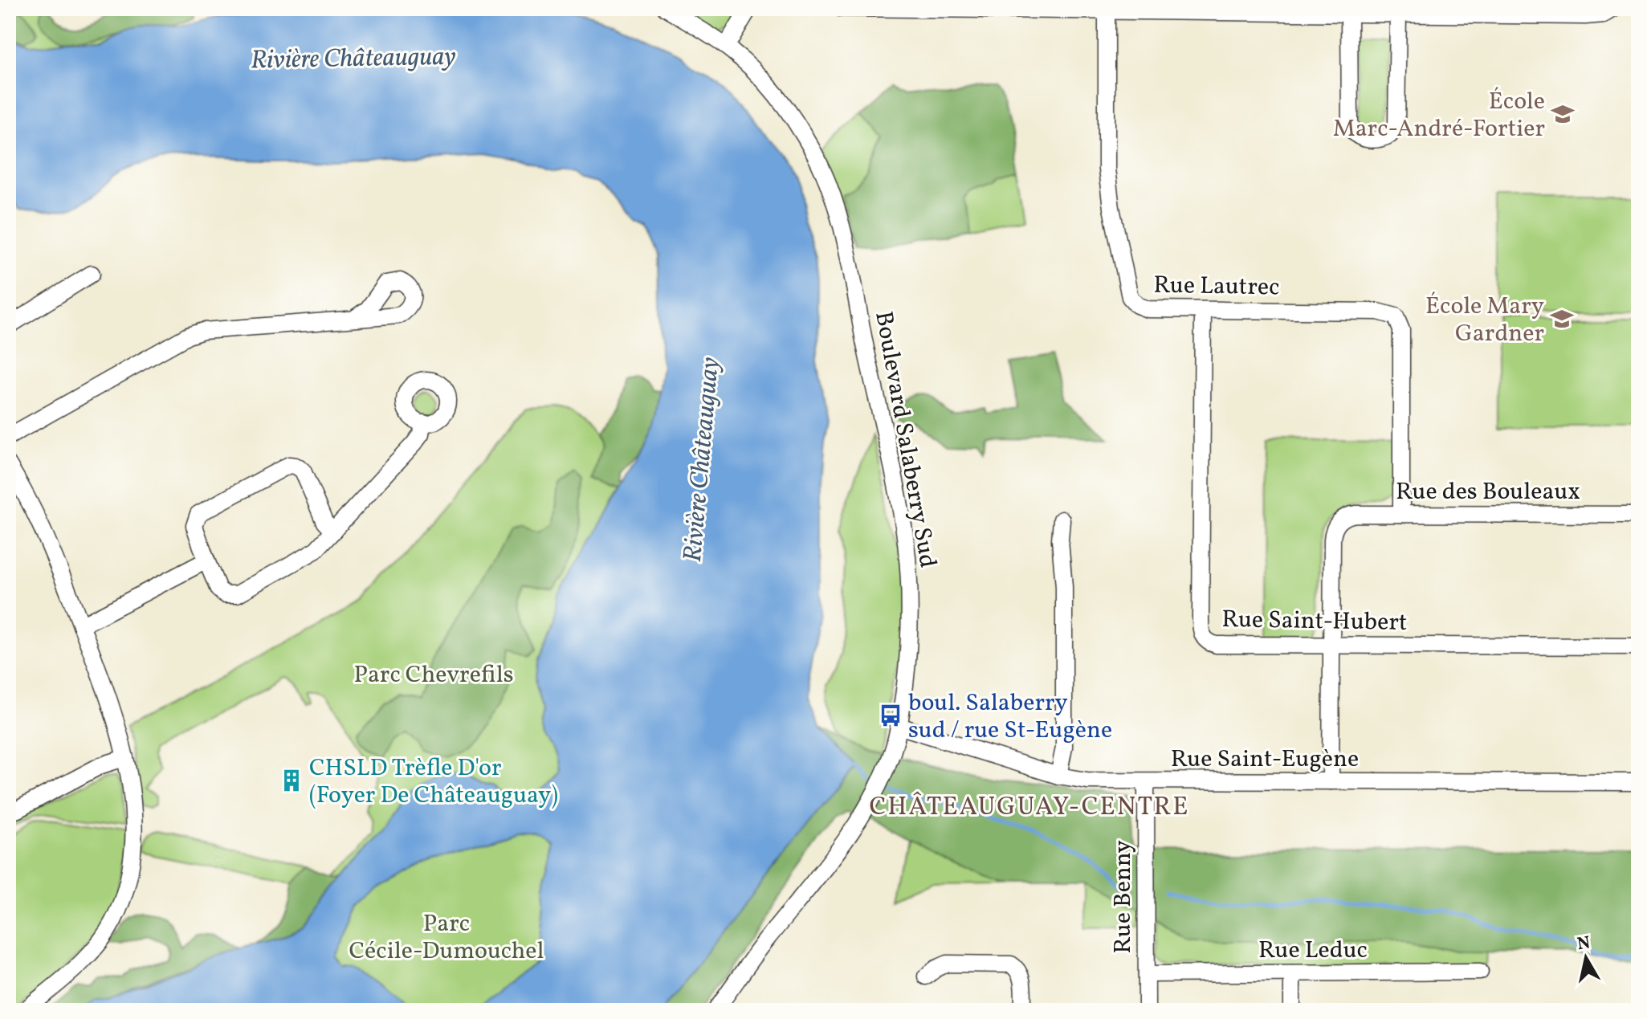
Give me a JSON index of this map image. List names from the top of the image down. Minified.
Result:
{"streets":{"street":["Rue Lautrec","Boulevard Salaberry Sud","Rue des Bouleaux","Rue Saint-Hubert","Rue Saint-Eugène","Rue Benny","Rue Leduc"]},"crossings":[["Rue Lautrec","Rue des Bouleaux"],["Rue Lautrec","Rue Saint-Hubert"],["Boulevard Salaberry Sud","Rue Saint-Eugène"],["Rue des Bouleaux","Rue Saint-Hubert"],["Rue Saint-Eugène","Rue Benny"],["Rue Benny","Rue Leduc"]],"districts":["CHÂTEAUGUAY-CENTRE"],"water":["Rivière Châteauguay"],"parks":["Parc Chevrefils","Parc Cécile-Dumouchel"],"places":{"school or university":["École Marc-André-Fortier","École Mary Gardner"],"bus stop":["boul. Salaberry sud / rue St-Eugène"],"building":["CHSLD Trèfle D'or (Foyer De Châteauguay)"]},"north":"top"}
